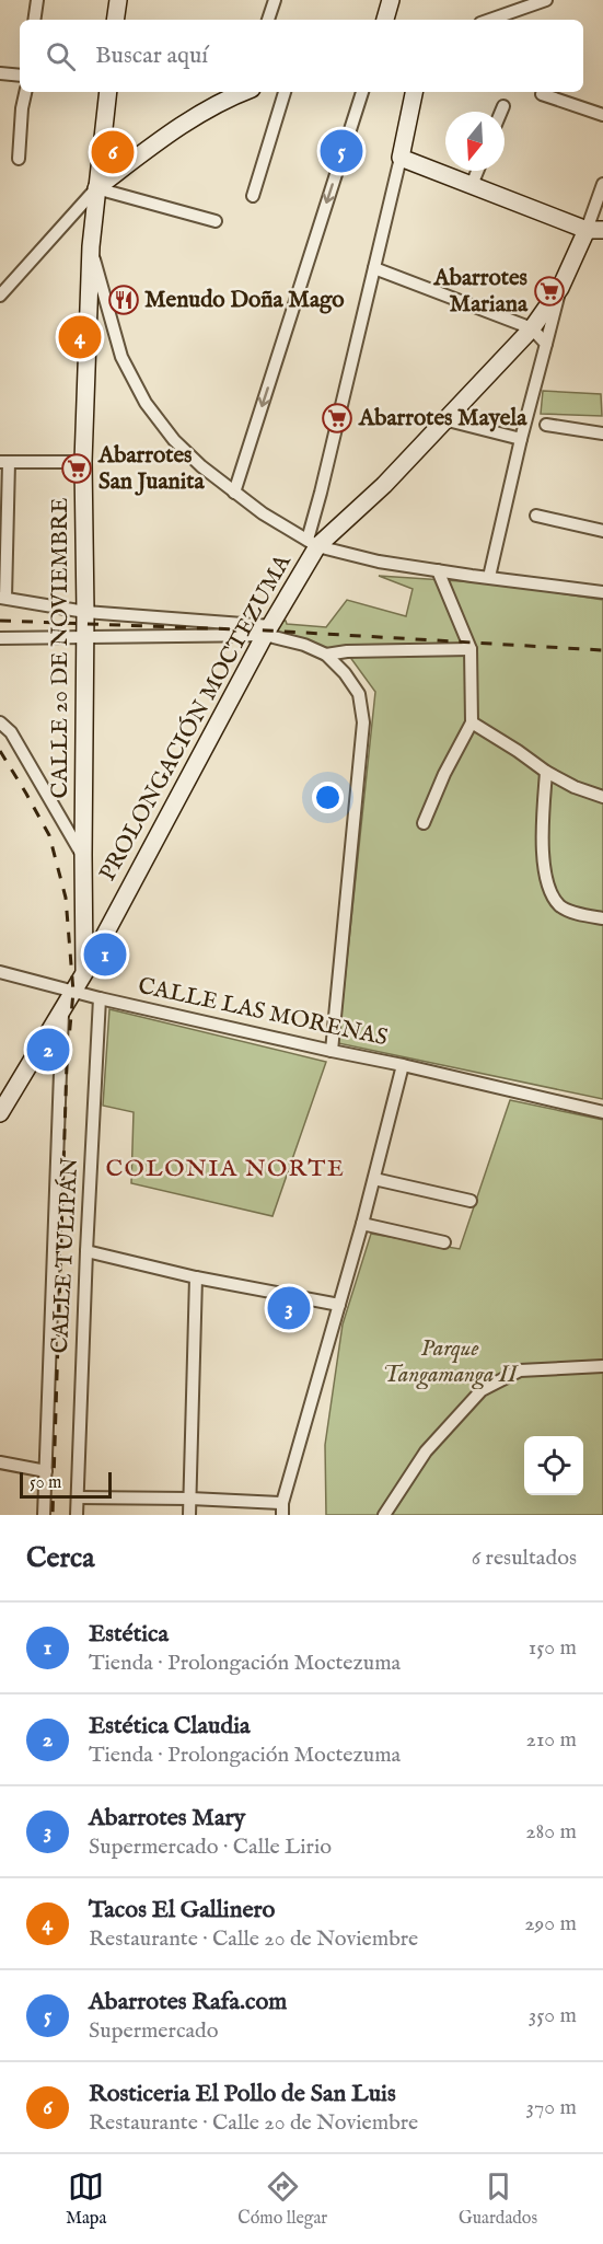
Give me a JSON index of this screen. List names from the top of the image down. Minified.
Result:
{"streets":{"main road":["CALLE 20 DE NOVIEMBRE","PROLONGACIÓN MOCTEZUMA"],"street":["CALLE LAS MORENAS","CALLE TULIPÁN"]},"crossings":[["CALLE 20 DE NOVIEMBRE","PROLONGACIÓN MOCTEZUMA"],["PROLONGACIÓN MOCTEZUMA","CALLE LAS MORENAS"],["CALLE LAS MORENAS","CALLE TULIPÁN"]],"districts":["COLONIA NORTE"],"parks":["Parque Tangamanga II"],"places":{"supermarket":["Abarrotes Mariana","Abarrotes Mayela","Abarrotes San Juanita"],"restaurant":["Menudo Doña Mago"]},"scale_bar":"50 m","north":"bottom","page":{"search":"Buscar aquí","pins":["5","6","4","1","2","3"],"scale":"50 m","heading":["Cerca","6 resultados"],"list":[{"mark":"1","name":"Estética","note":"Tienda · Prolongación Moctezuma","value":"150 m"},{"mark":"2","name":"Estética Claudia","note":"Tienda · Prolongación Moctezuma","value":"210 m"},{"mark":"3","name":"Abarrotes Mary","note":"Supermercado · Calle Lirio","value":"280 m"},{"mark":"4","name":"Tacos El Gallinero","note":"Restaurante · Calle 20 de Noviembre","value":"290 m"},{"mark":"5","name":"Abarrotes Rafa.com","note":"Supermercado","value":"350 m"},{"mark":"6","name":"Rosticeria El Pollo de San Luis","note":"Restaurante · Calle 20 de Noviembre","value":"370 m"}],"nav":["Mapa","Cómo llegar","Guardados"]}}
